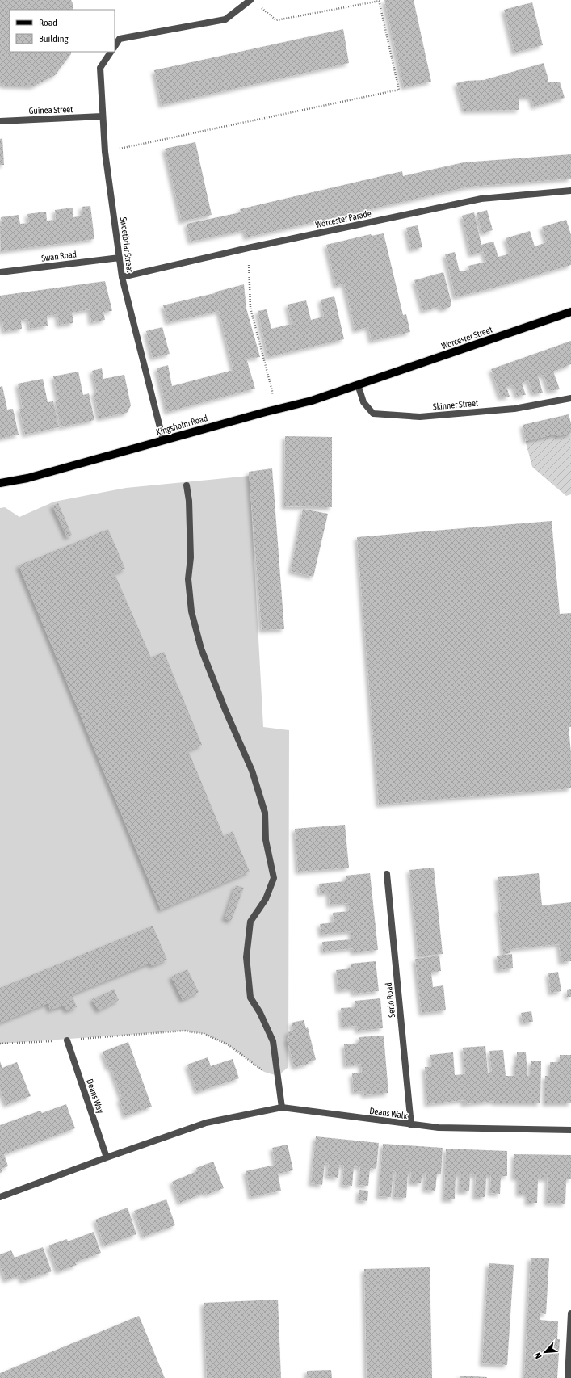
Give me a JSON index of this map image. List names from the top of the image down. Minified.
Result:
{"streets":{"main road":["Worcester Street","Kingsholm Road"],"street":["Guinea Street","Worcester Parade","Sweetbriar Street","Swan Road","Skinner Street","Serlo Road","Deans Way","Deans Walk"]},"crossings":[["Guinea Street","Sweetbriar Street"],["Worcester Parade","Sweetbriar Street"],["Sweetbriar Street","Swan Road"],["Sweetbriar Street","Kingsholm Road"],["Worcester Street","Kingsholm Road"],["Skinner Street","Kingsholm Road"],["Serlo Road","Deans Walk"],["Deans Way","Deans Walk"]],"legend":["Road","Building"],"north":"bottom left"}
